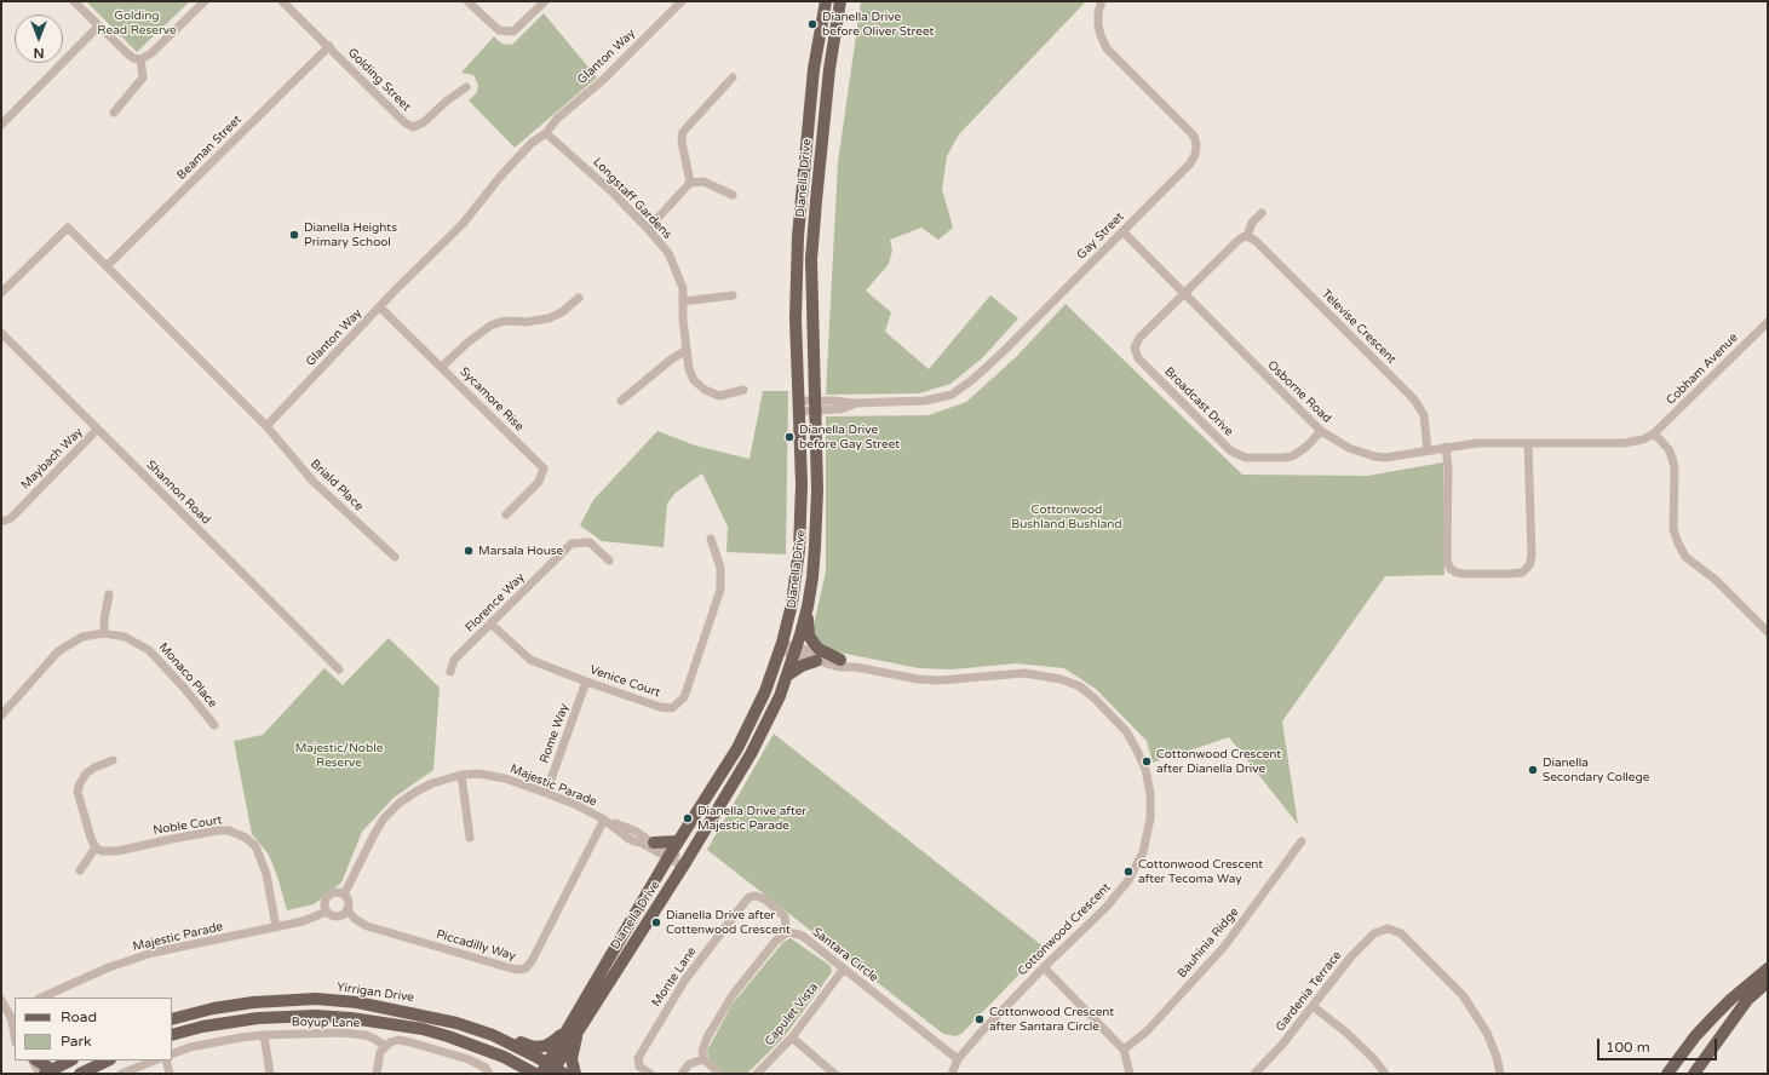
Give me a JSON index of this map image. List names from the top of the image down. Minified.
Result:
{"streets":{"main road":["Dianella Drive","Yirrigan Drive"],"street":["Glanton Way","Golding Street","Beaman Street","Longstaff Gardens","Gay Street","Televise Crescent","Cobham Avenue","Osborne Road","Sycamore Rise","Broadcast Drive","Maybach Way","Briald Place","Shannon Road","Florence Way","Monaco Place","Venice Court","Rome Way","Majestic Parade","Noble Court","Cottonwood Crescent","Bauhinia Ridge","Piccadilly Way","Santara Circle","Monte Lane","Gardenia Terrace","Capulet Vista","Boyup Lane"]},"crossings":[["Glanton Way","Longstaff Gardens"],["Glanton Way","Sycamore Rise"],["Glanton Way","Briald Place"],["Golding Street","Beaman Street"],["Dianella Drive","Gay Street"],["Dianella Drive","Majestic Parade"],["Dianella Drive","Cottonwood Crescent"],["Dianella Drive","Yirrigan Drive"],["Gay Street","Osborne Road"],["Televise Crescent","Osborne Road"],["Cobham Avenue","Osborne Road"],["Osborne Road","Broadcast Drive"],["Maybach Way","Shannon Road"],["Florence Way","Venice Court"],["Venice Court","Rome Way"],["Rome Way","Majestic Parade"],["Majestic Parade","Noble Court"],["Majestic Parade","Piccadilly Way"],["Cottonwood Crescent","Santara Circle"],["Santara Circle","Monte Lane"],["Santara Circle","Capulet Vista"]],"parks":["Golding Read Reserve","Cottonwood Bushland Bushland","Majestic/Noble Reserve"],"places":["Dianella Drive before Oliver Street","Dianella Heights Primary School","Dianella Drive before Gay Street","Marsala House","Cottonwood Crescent after Dianella Drive","Dianella Secondary College","Dianella Drive after Majestic Parade","Cottonwood Crescent after Tecoma Way","Dianella Drive after Cottenwood Crescent","Cottonwood Crescent after Santara Circle"],"legend":["Road","Park"],"scale_bar":"100 m","north":"bottom"}
